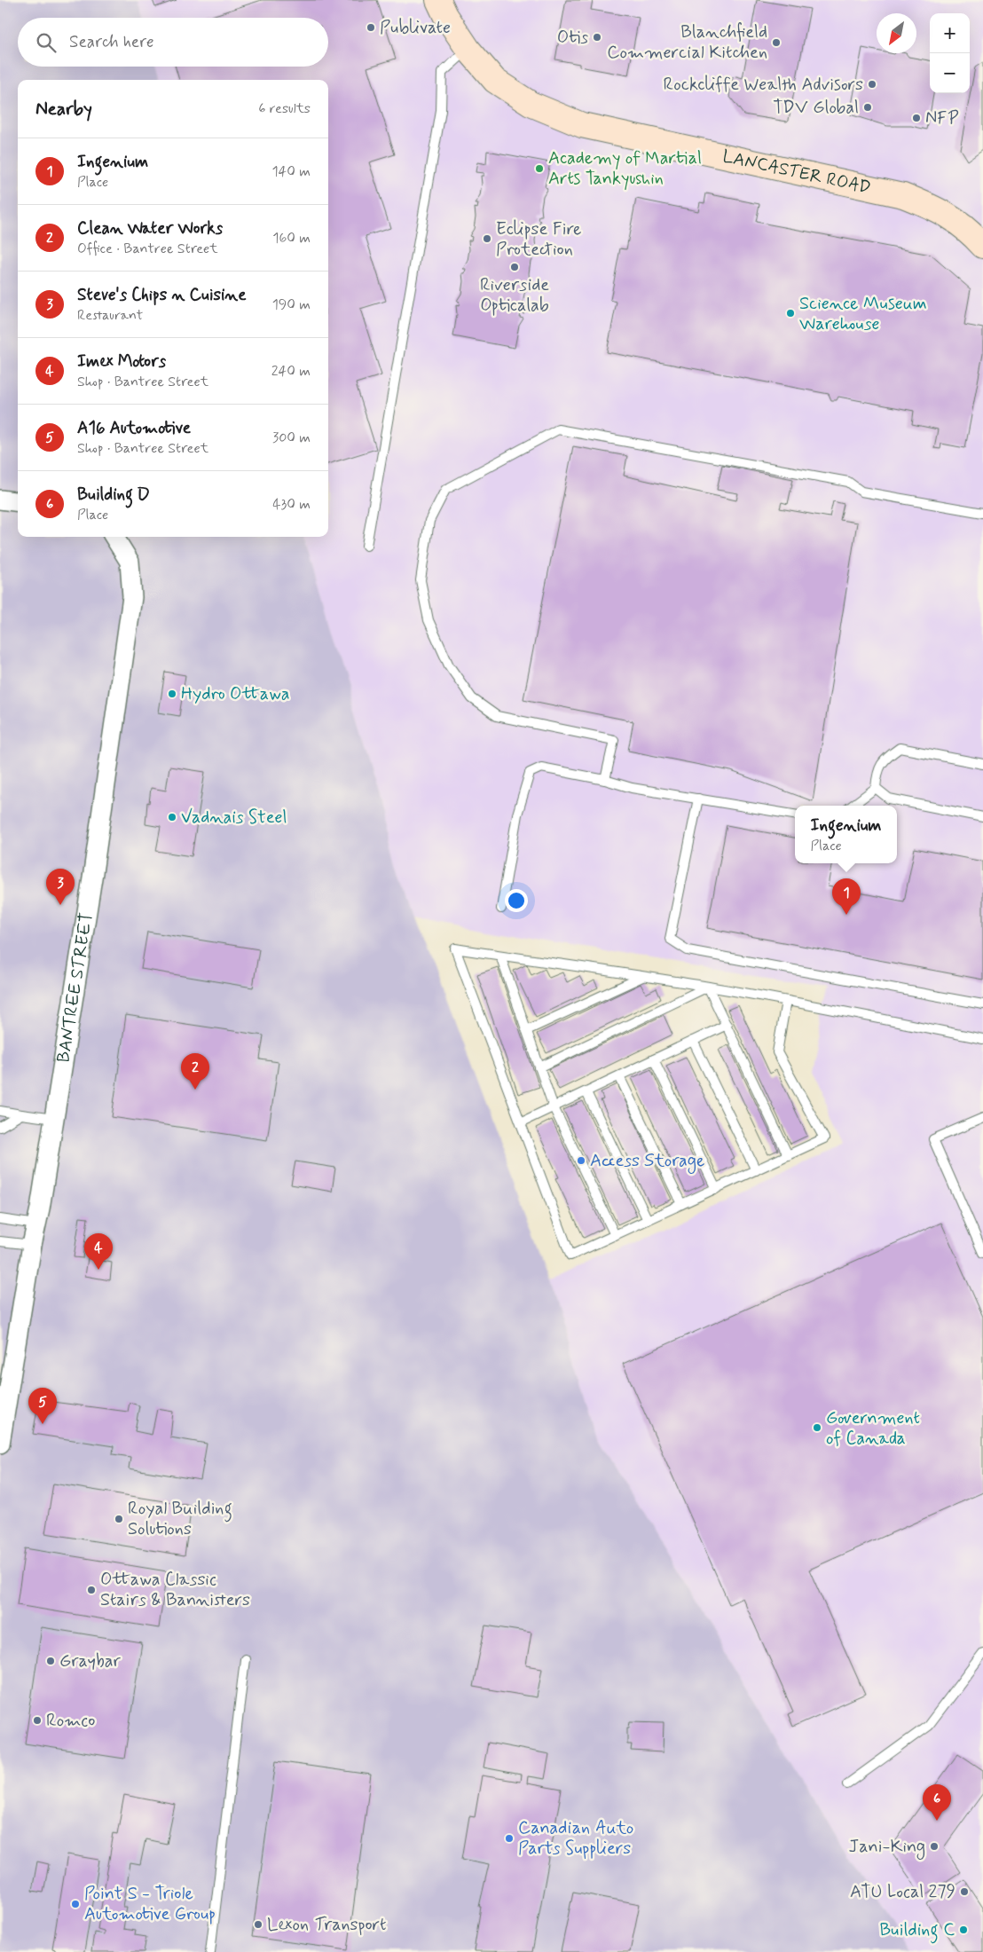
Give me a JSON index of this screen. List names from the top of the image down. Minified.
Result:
{"streets":{"street":["LANCASTER ROAD","BANTREE STREET"]},"places":["Publivate","Otis","Blanchfield Commercial Kitchen","Rockcliffe Wealth Advisors","TDV Global","NFP","Academy of Martial Arts Tankyushin","Eclipse Fire Protection","Riverside Opticalab","Science Museum Warehouse","Hydro Ottawa","Vadnais Steel","Access Storage","Government of Canada","Royal Building Solutions","Ottawa Classic Stairs & Bannisters","Graybar","Romco","Canadian Auto Parts Suppliers","Jani-King","ATU Local 279","Point S - Triole Automotive Group","Lexon Transport","Building C"],"north":"bottom left","page":{"map_buttons":["+","−"],"search":"Search here","heading":["Nearby","6 results"],"list":[{"mark":"1","name":"Ingenium","note":"Place","value":"140 m"},{"mark":"2","name":"Clean Water Works","note":"Office · Bantree Street","value":"160 m"},{"mark":"3","name":"Steve's Chips n Cuisine","note":"Restaurant","value":"190 m"},{"mark":"4","name":"Imex Motors","note":"Shop · Bantree Street","value":"240 m"},{"mark":"5","name":"A16 Automotive","note":"Shop · Bantree Street","value":"300 m"},{"mark":"6","name":"Building D","note":"Place","value":"430 m"}],"popup":["Ingenium","Place"],"pins":["3","1","2","4","5","6"]}}
